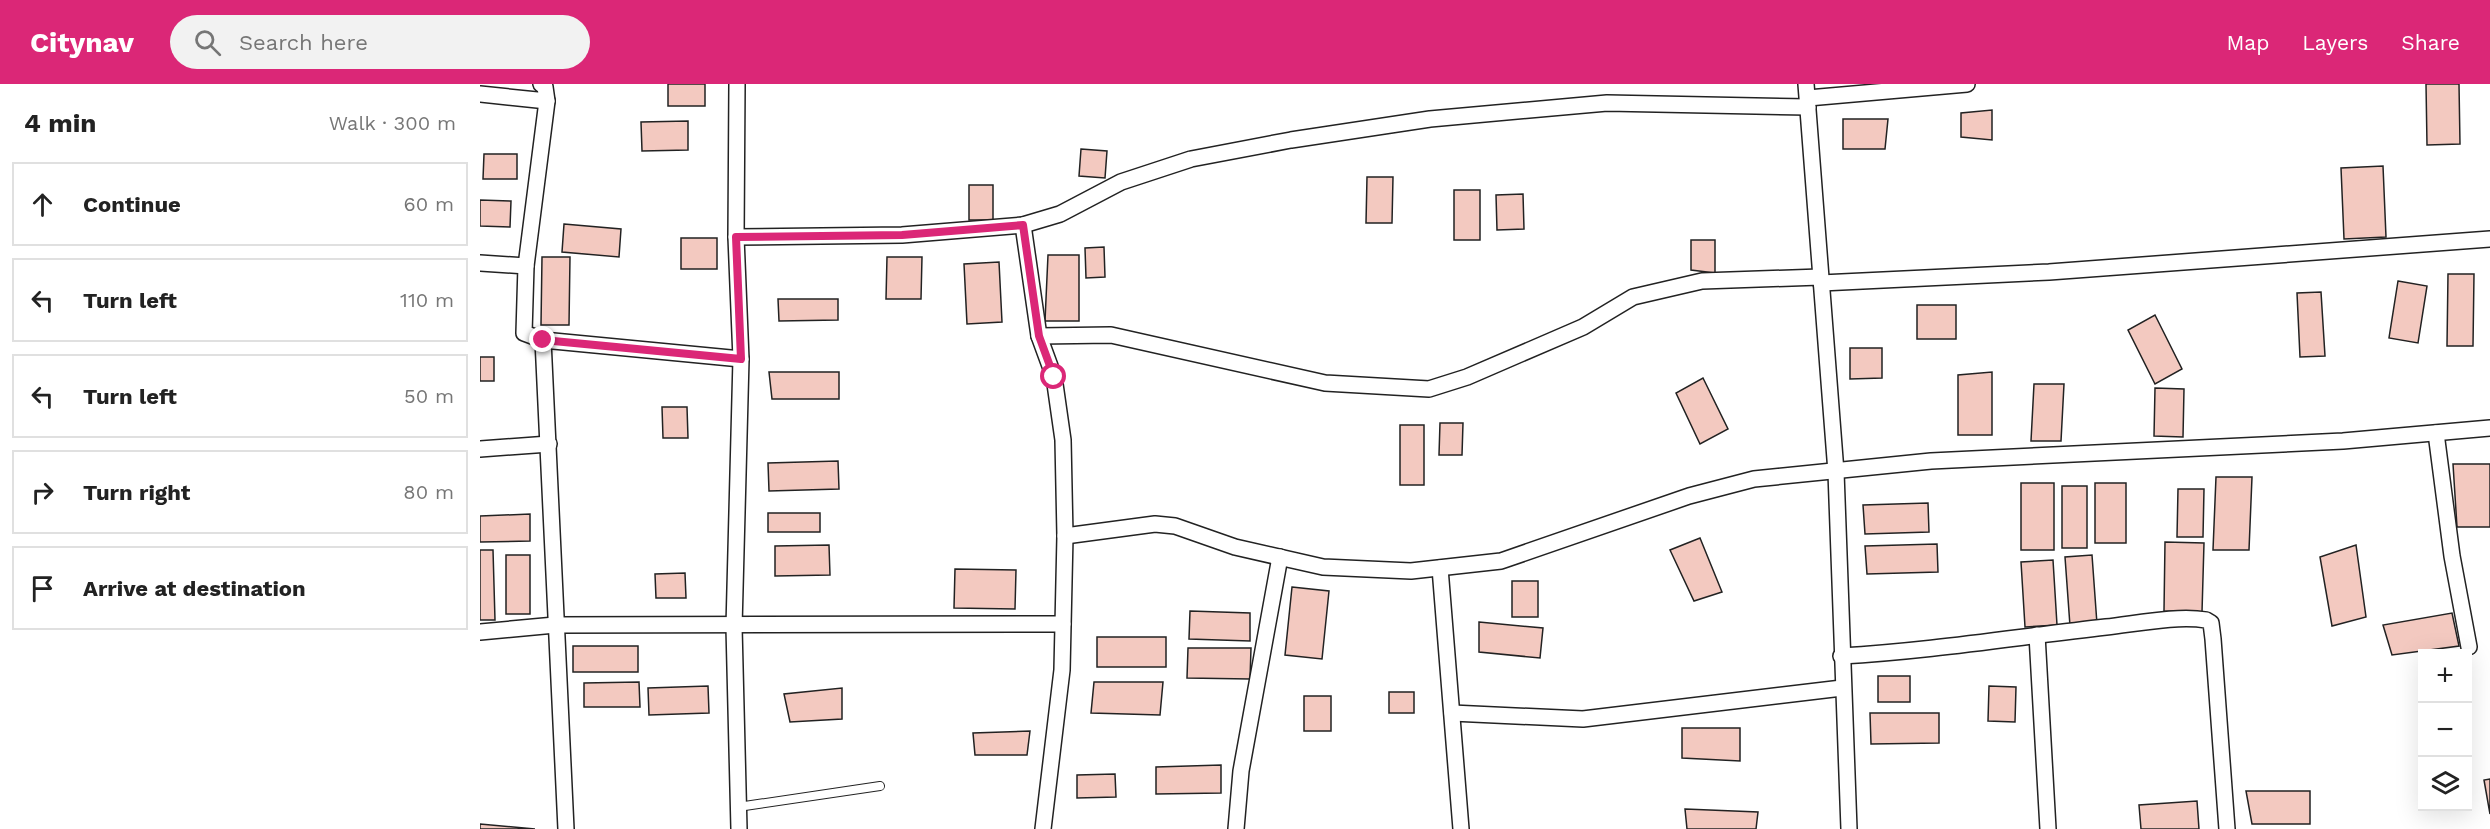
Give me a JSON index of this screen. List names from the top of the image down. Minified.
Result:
{"page":{"header":"Citynav","search":"Search here","nav":["Map","Layers","Share"],"heading":["4 min","Walk · 300 m"],"list":[["Continue","60 m"],["Turn left","110 m"],["Turn left","50 m"],["Turn right","80 m"],"Arrive at destination"],"map_buttons":["+","−"]}}
